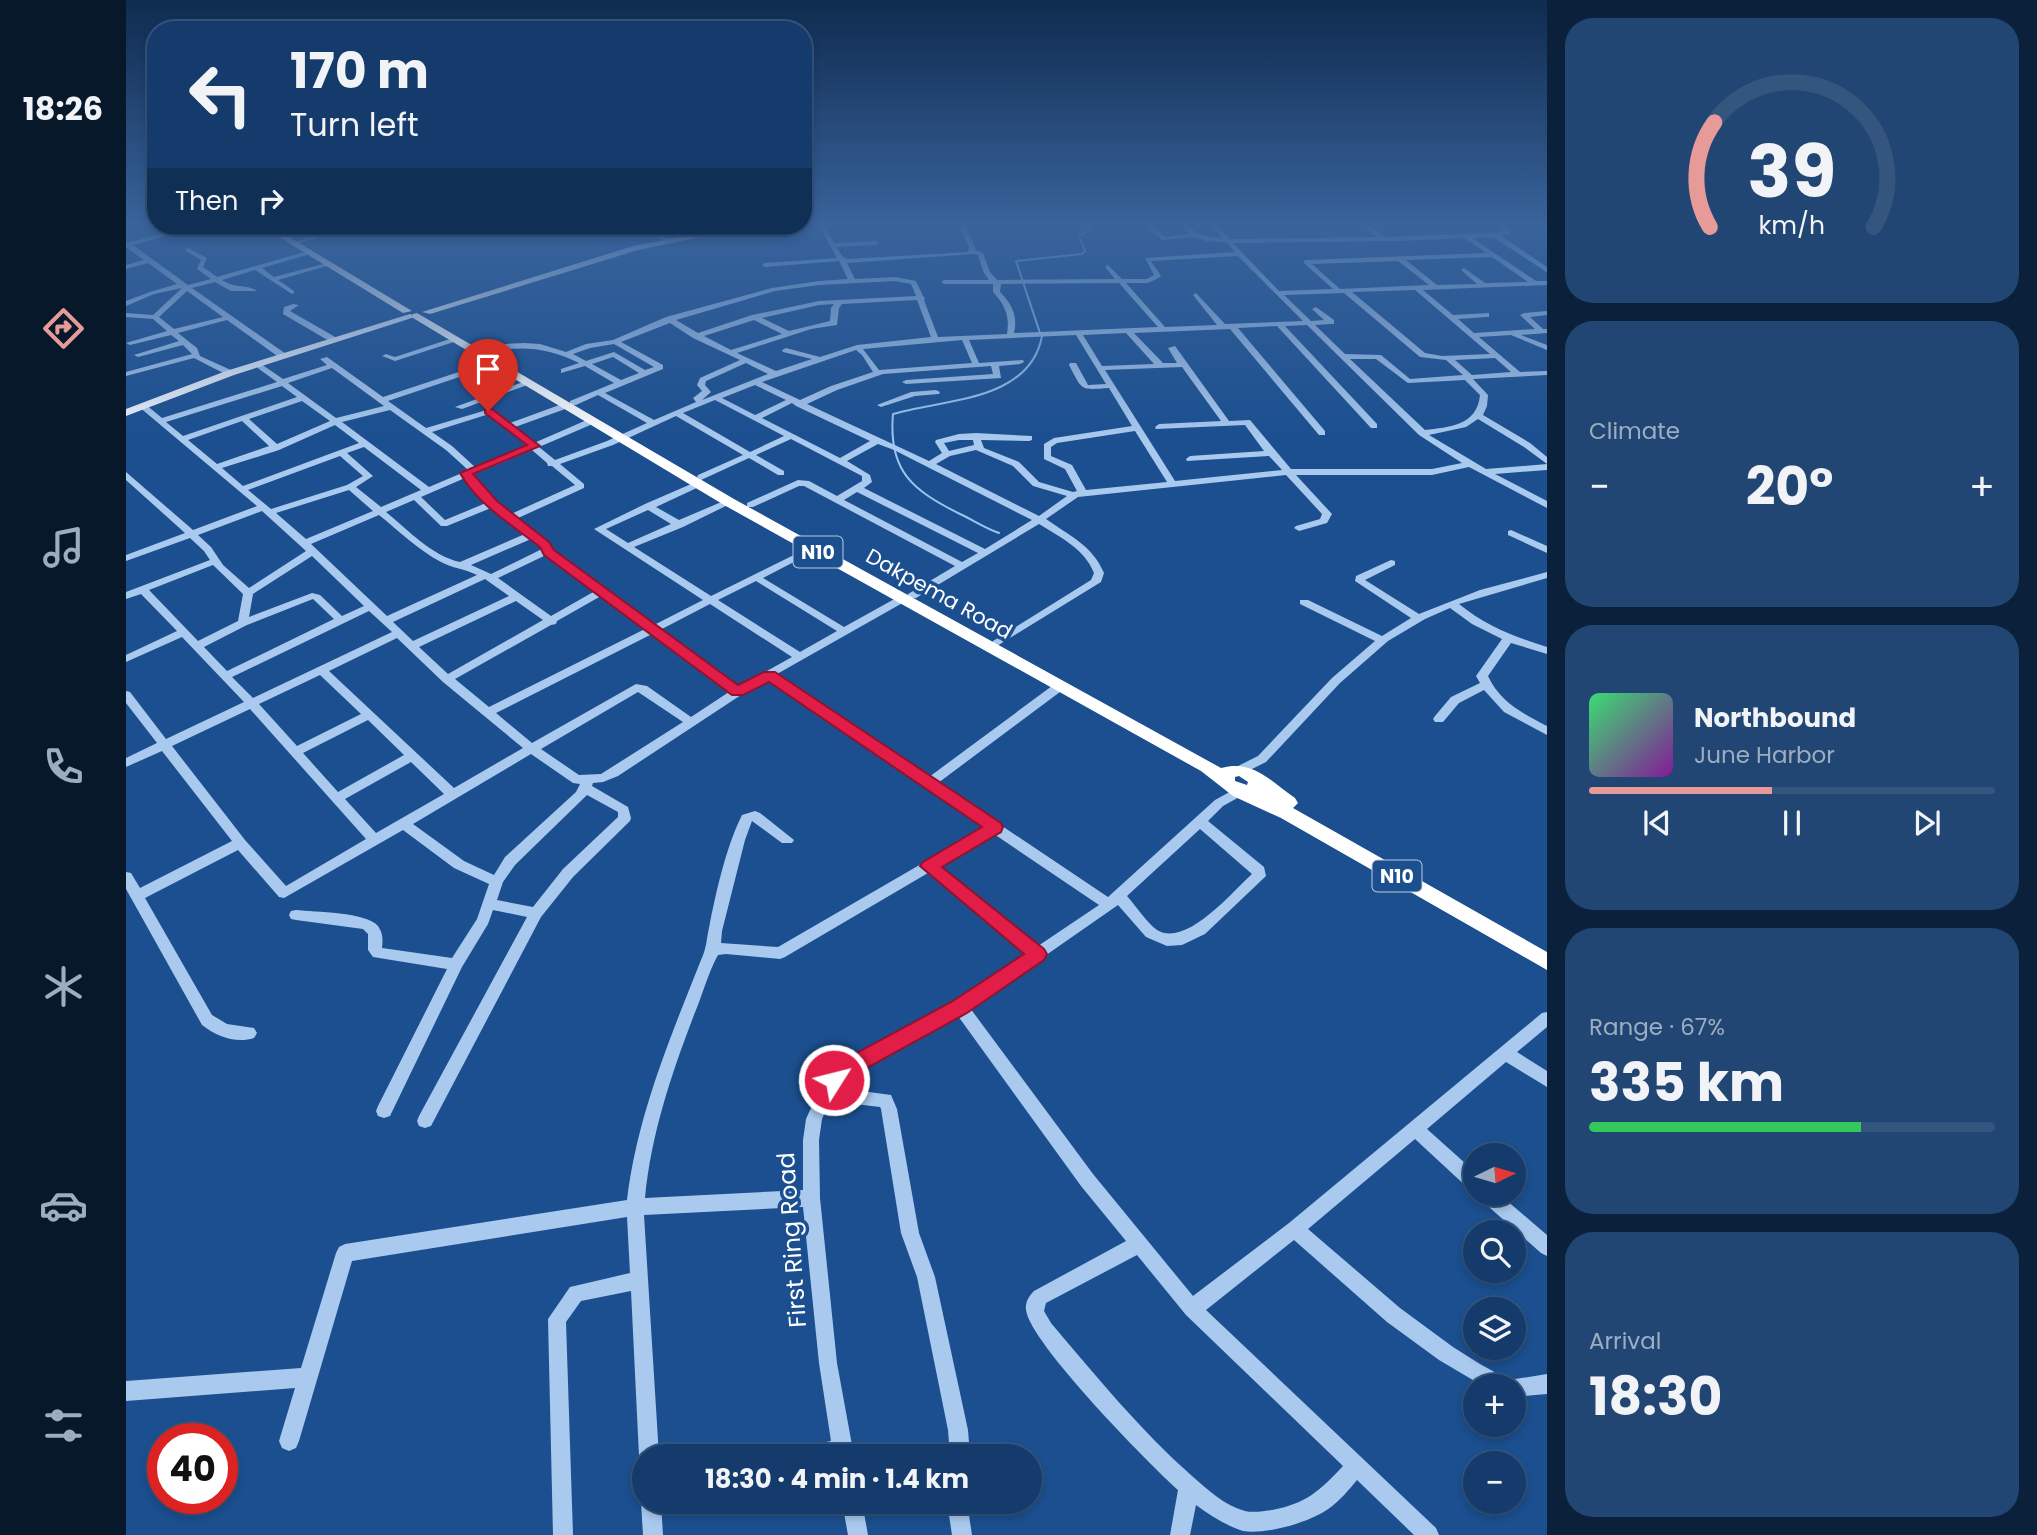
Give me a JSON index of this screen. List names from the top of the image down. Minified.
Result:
{"streets":{"highway":["N10","Dakpema Road"],"street":["First Ring Road"]},"crossings":[["N10","Dakpema Road"],["Dakpema Road","First Ring Road"]],"north":"right","page":{"tabs":"18:26","turn":["170 m","Turn left"],"then":"Then","tile":["Climate",["Range · 67%","335 km"],["Arrival","18:30"]],"heat":["−","20°","+"],"song":["Northbound","June Harbor"],"map_buttons":["+","−"],"limit":"40","trip":"18:30 · 4 min · 1.4 km","gauge":["39","km/h"]}}
